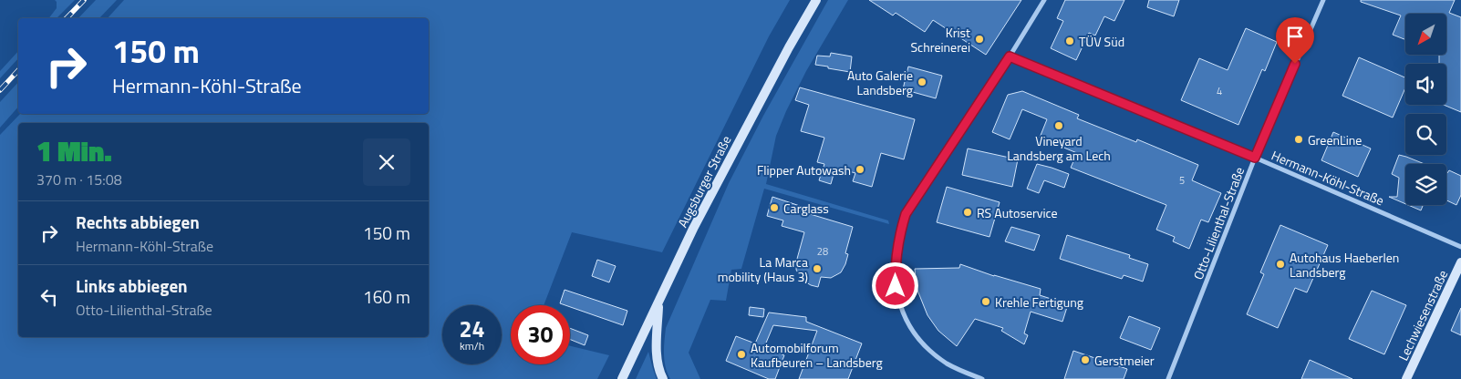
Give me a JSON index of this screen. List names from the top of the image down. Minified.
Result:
{"streets":{"main road":["Augsburger Straße","Lechwiesenstraße"],"street":["Hermann-Köhl-Straße","Otto-Lilienthal-Straße"]},"crossings":[["Hermann-Köhl-Straße","Otto-Lilienthal-Straße"]],"places":["Krist Schreinerei","TÜV Süd","Auto Galerie Landsberg","Vineyard Landsberg am Lech","GreenLine","Flipper Autowash","Carglass","RS Autoservice","Autohaus Haeberlen Landsberg","La Marca mobility (Haus 3)","Krehle Fertigung","Automobilforum Kaufbeuren – Landsberg","Gerstmeier"],"house_numbers":["4","5","28"],"north":"bottom left","page":{"turn":["150 m","Hermann-Köhl-Straße"],"heading":["1 Min.","370 m · 15:08"],"list":[{"name":"Rechts abbiegen","note":"Hermann-Köhl-Straße","value":"150 m"},{"name":"Links abbiegen","note":"Otto-Lilienthal-Straße","value":"160 m"}],"speed":"24 km/h","limit":"30"}}
